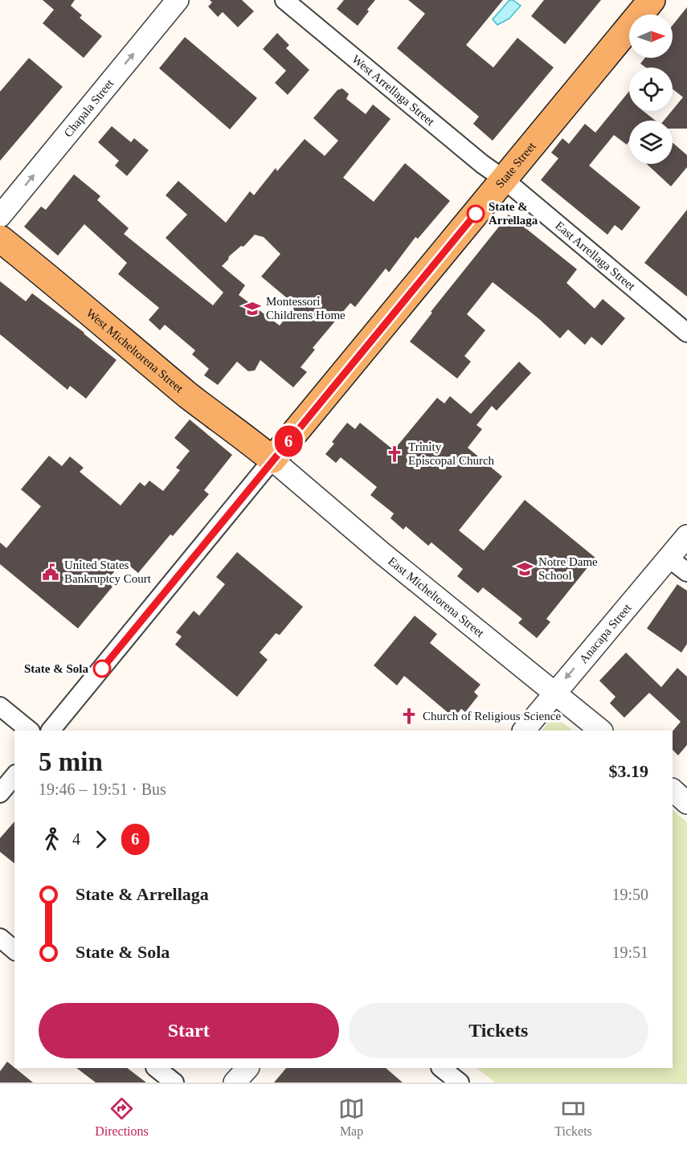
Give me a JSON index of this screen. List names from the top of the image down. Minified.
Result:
{"streets":{"main road":["State Street","West Micheltorena Street"],"street":["West Arrellaga Street","Chapala Street","East Arrellaga Street","East Micheltorena Street","Anacapa Street"]},"crossings":[["West Arrellaga Street","State Street"],["West Arrellaga Street","East Arrellaga Street"],["State Street","East Arrellaga Street"],["State Street","West Micheltorena Street"],["State Street","East Micheltorena Street"],["West Micheltorena Street","East Micheltorena Street"],["East Micheltorena Street","Anacapa Street"]],"one_way":["Chapala Street","Anacapa Street"],"places":{"other":["State & Arrellaga","State & Sola"],"school or university":["Montessori Childrens Home","Notre Dame School"],"church":["Trinity Episcopal Church","Church of Religious Science"],"public building":["United States Bankruptcy Court"]},"lines":["bus line 6"],"north":"right","page":{"on_map":"6","heading":["5 min","19:46 – 19:51 · Bus","$3.19"],"legs":["4","6"],"list":[{"name":"State & Arrellaga","value":"19:50"},{"name":"State & Sola","value":"19:51"}],"buttons":["Start","Tickets"],"tabs":["Directions","Map","Tickets"]}}
